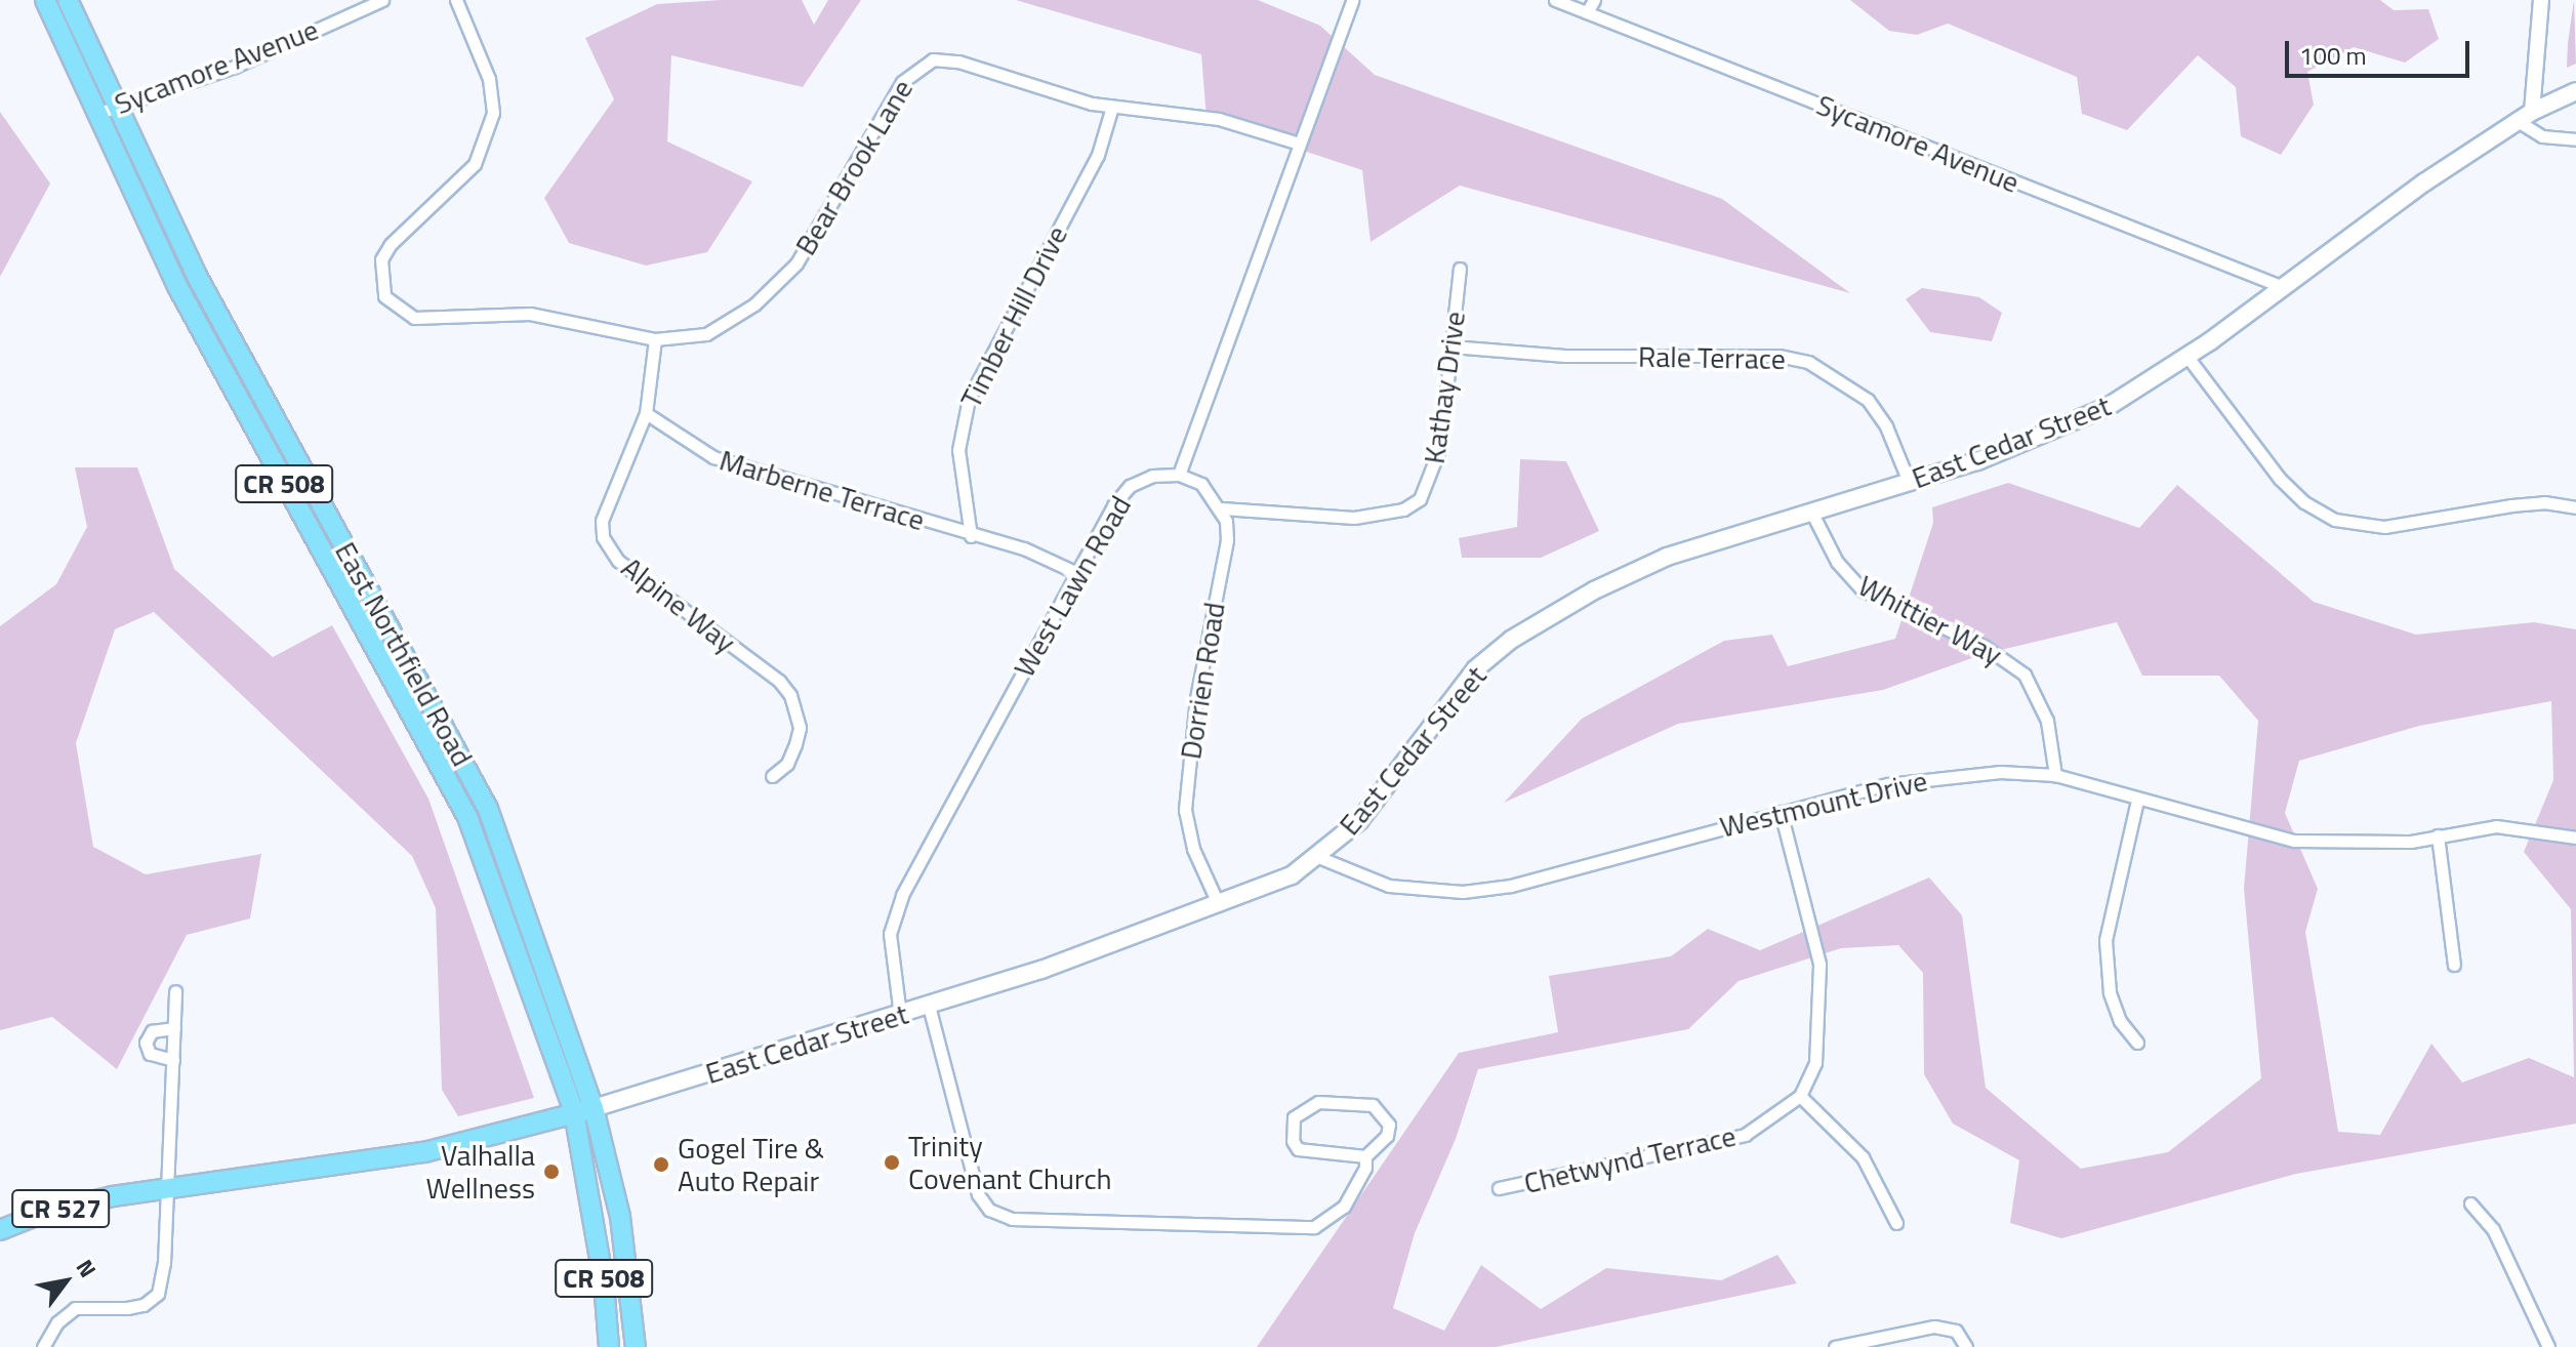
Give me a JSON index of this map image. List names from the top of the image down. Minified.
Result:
{"streets":{"main road":["East Cedar Street","CR 508","East Northfield Road","CR 527"],"street":["Sycamore Avenue","Bear Brook Lane","Timber Hill Drive","Rale Terrace","Kathay Drive","Marberne Terrace","West Lawn Road","Alpine Way","Whittier Way","Dorrien Road","Westmount Drive","Chetwynd Terrace"]},"crossings":[["Sycamore Avenue","East Cedar Street"],["Sycamore Avenue","East Northfield Road"],["Bear Brook Lane","Timber Hill Drive"],["Timber Hill Drive","Marberne Terrace"],["Rale Terrace","Kathay Drive"],["Rale Terrace","East Cedar Street"],["Kathay Drive","Dorrien Road"],["East Cedar Street","West Lawn Road"],["East Cedar Street","Whittier Way"],["East Cedar Street","East Northfield Road"],["East Cedar Street","Dorrien Road"],["East Cedar Street","Westmount Drive"],["Marberne Terrace","West Lawn Road"],["Marberne Terrace","Alpine Way"],["Whittier Way","Westmount Drive"]],"places":["Trinity Covenant Church","Gogel Tire & Auto Repair","Valhalla Wellness"],"scale_bar":"100 m","north":"top right"}
